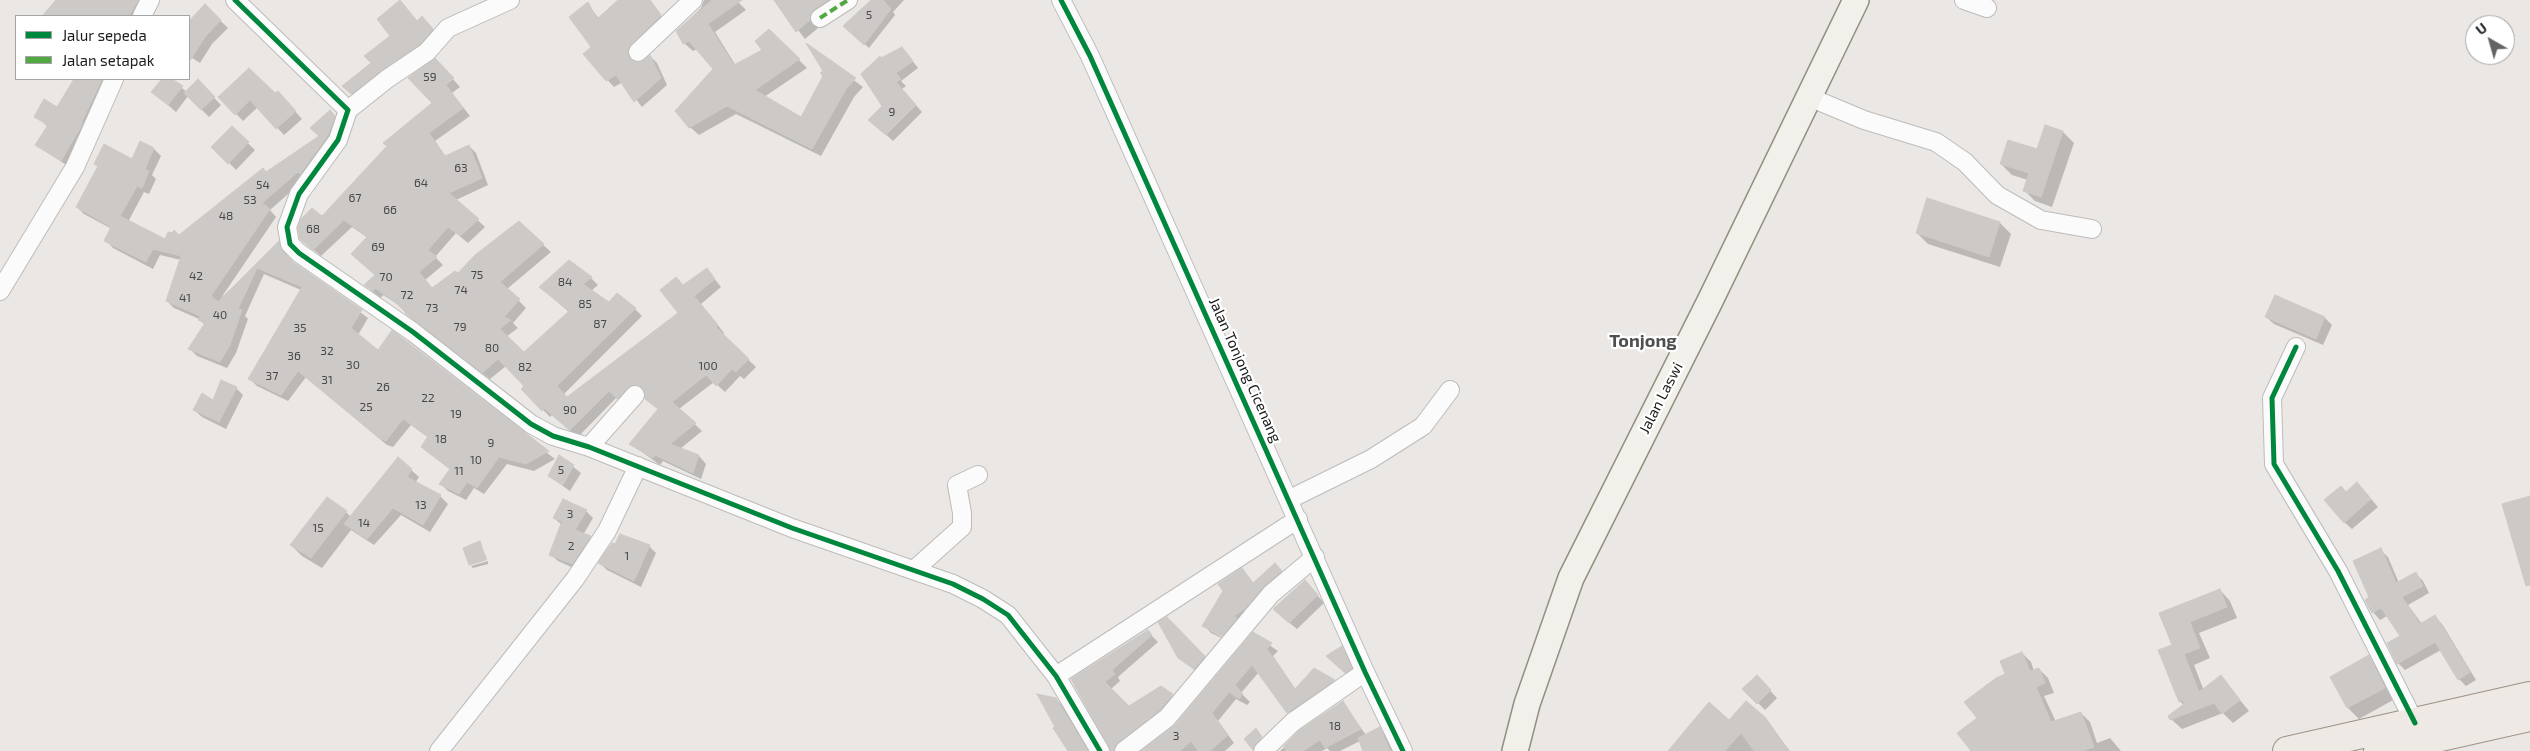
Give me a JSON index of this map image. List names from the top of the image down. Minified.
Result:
{"streets":{"main road":["Jalan Laswi"],"street":["Jalan Tonjong Cicenang"]},"districts":["Tonjong"],"house_numbers":["5","59","9","63","64","54","67","53","66","48","68","69","75","42","70","84","74","72","41","85","73","40","87","79","35","80","32","36","30","100","82","37","31","26","22","25","90","19","18","9","10","5","11","13","3","14","15","2","1","18","3"],"legend":["Jalur sepeda","Jalan setapak"],"north":"top left"}
